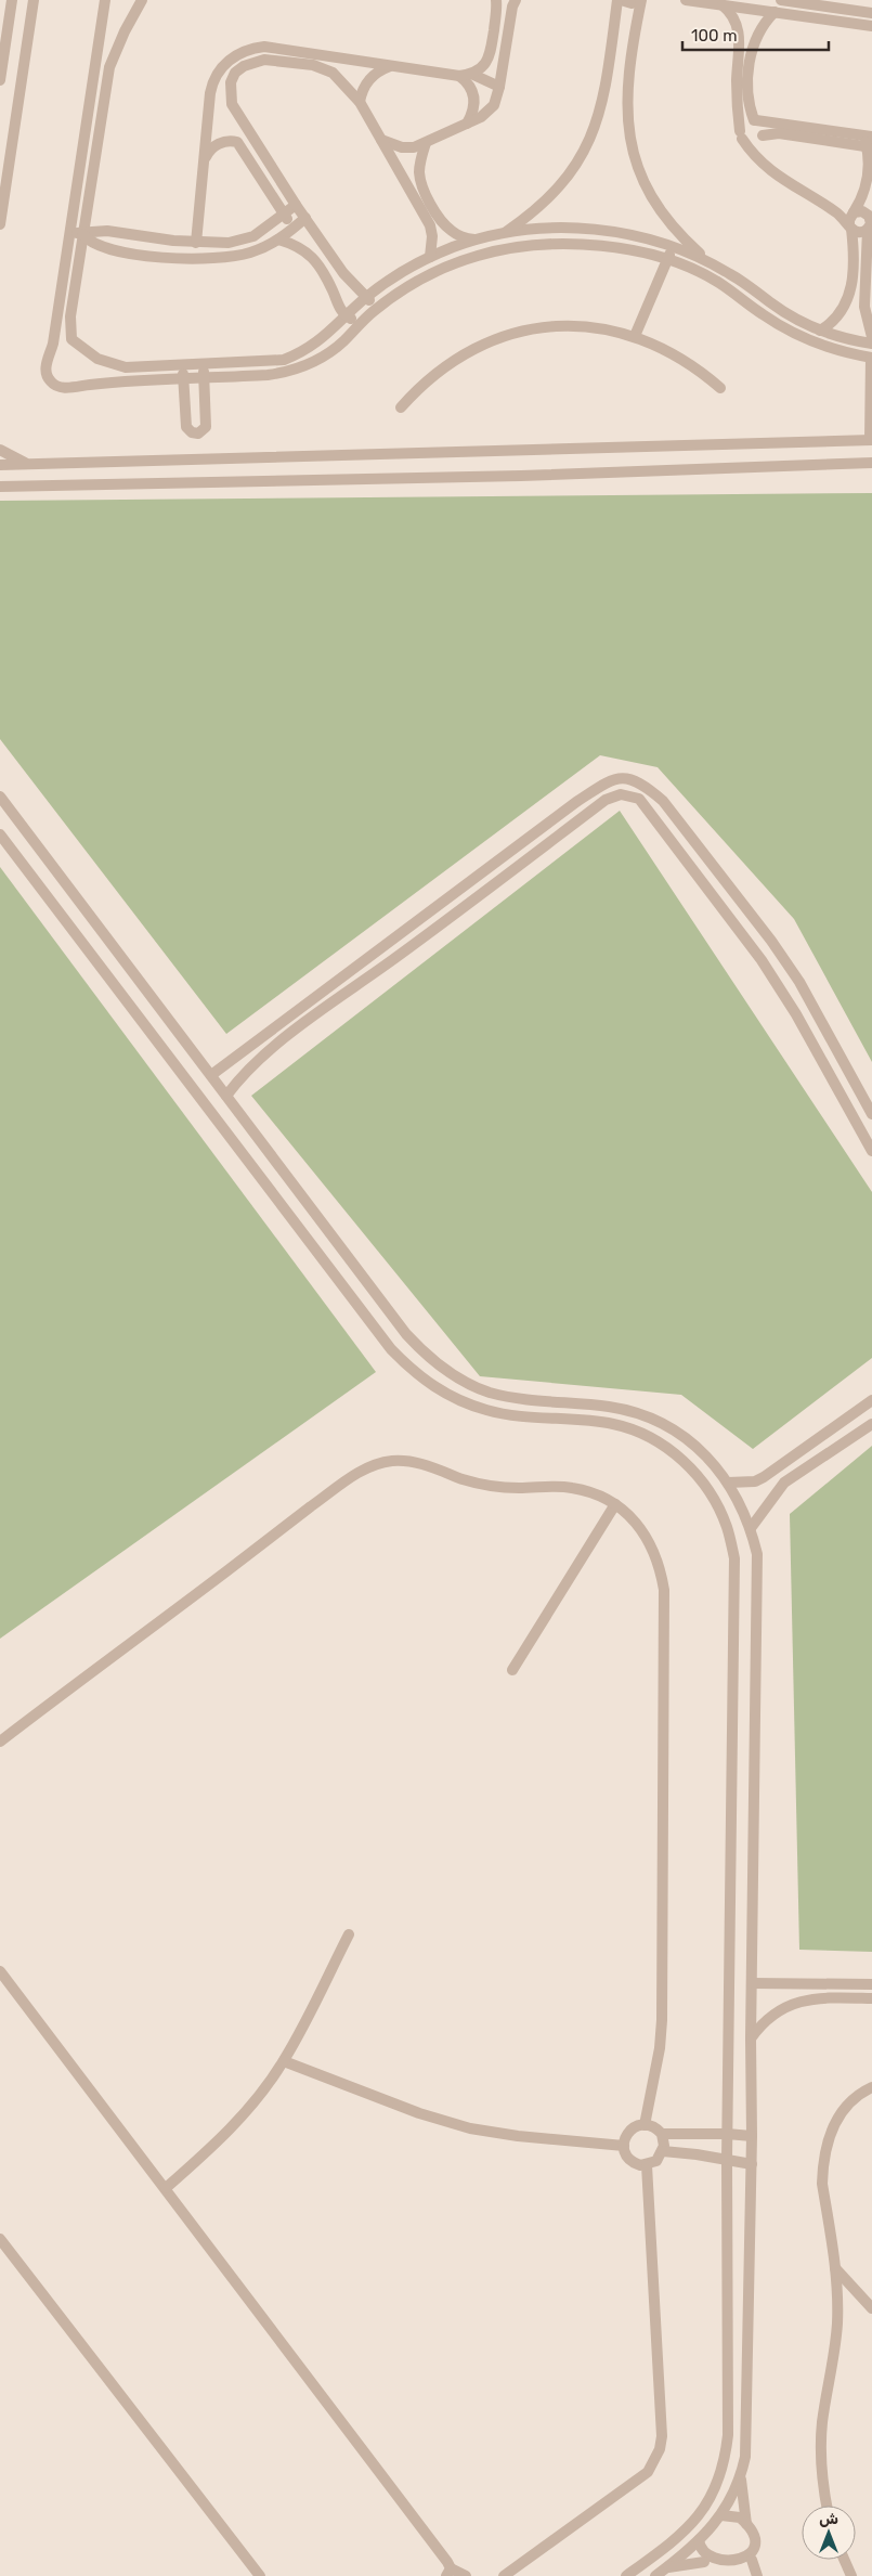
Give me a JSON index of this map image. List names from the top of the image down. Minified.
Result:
{"scale_bar":"100 m","north":"top"}
